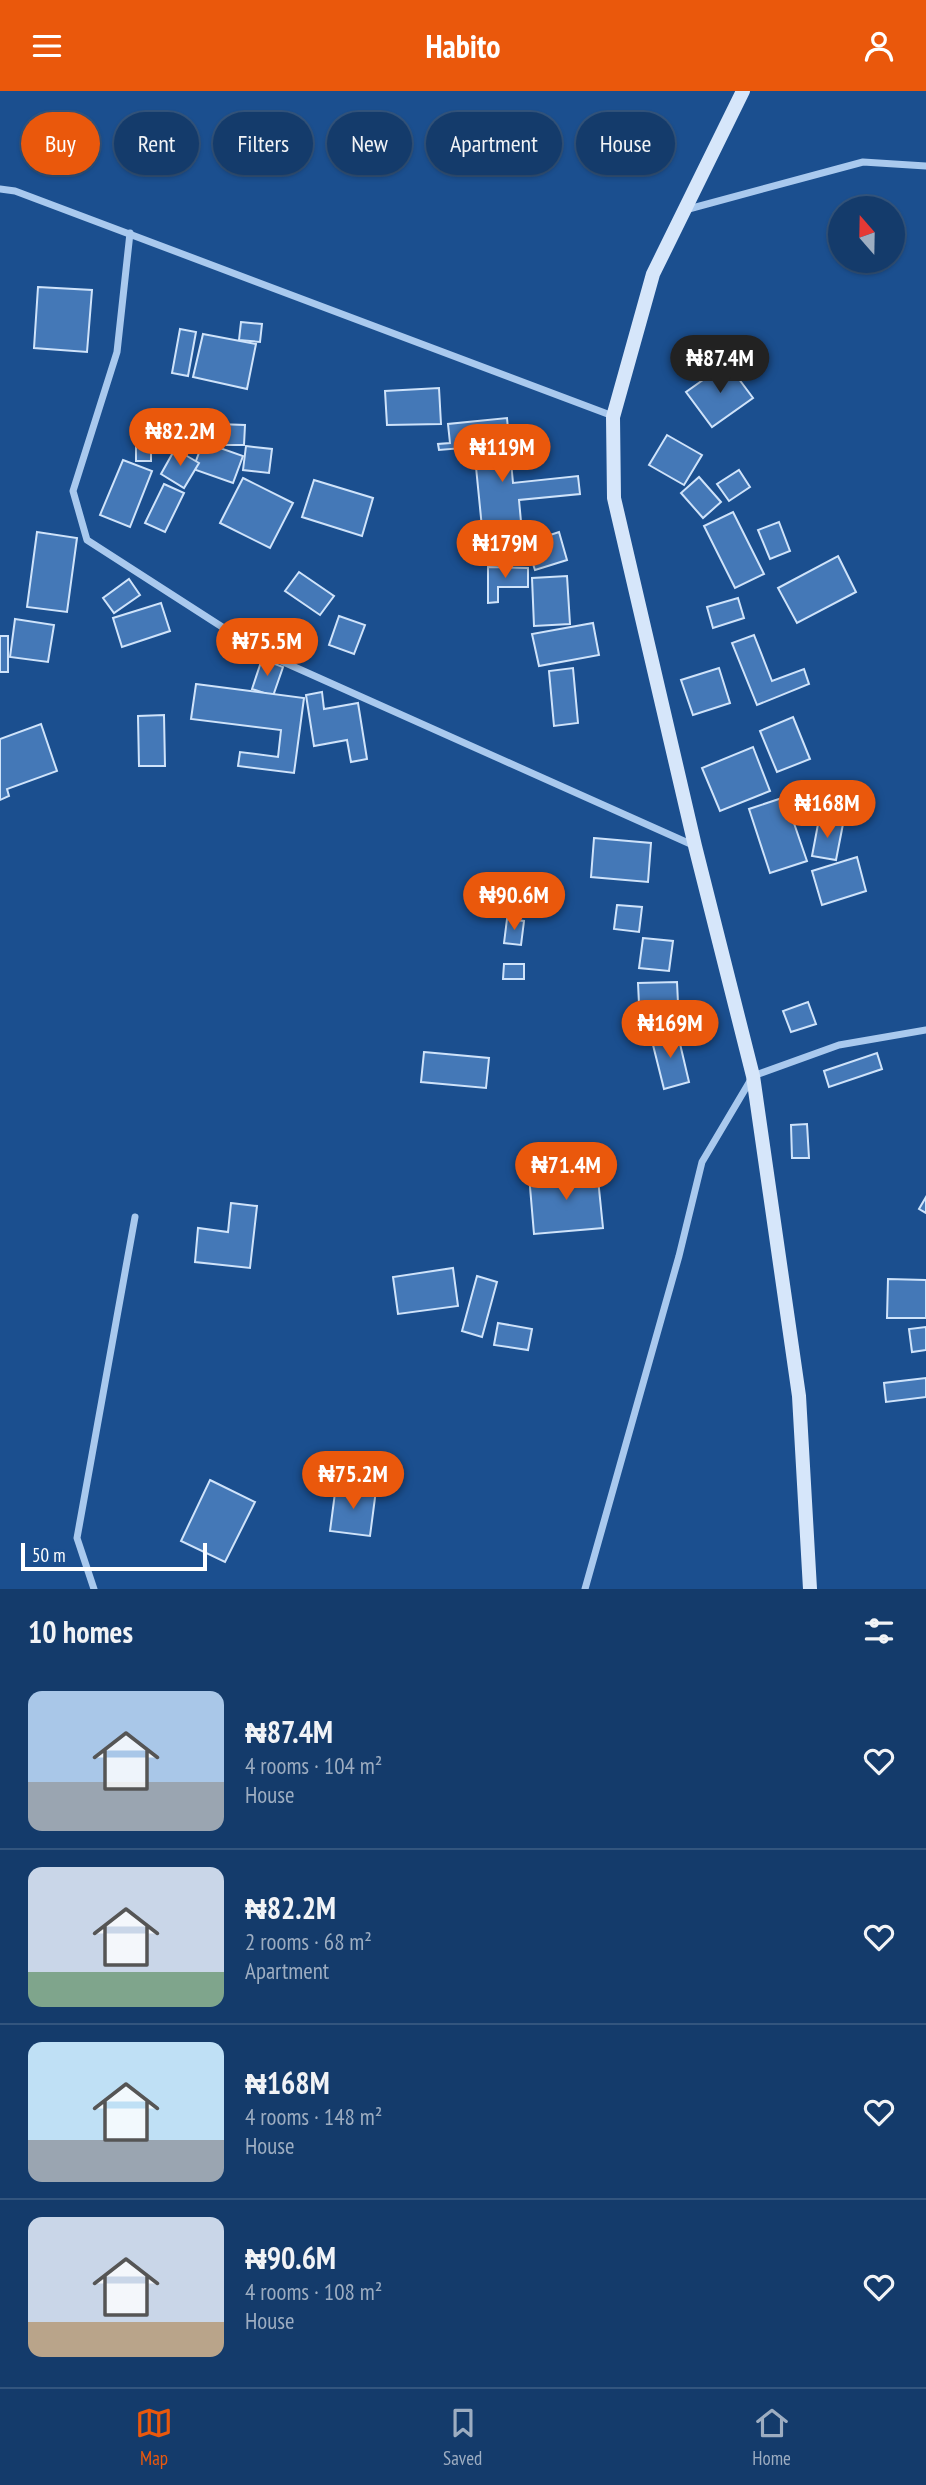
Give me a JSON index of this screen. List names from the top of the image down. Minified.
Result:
{"scale_bar":"50 m","north":"top","page":{"header":"Habito","chip":["Buy","Rent","Filters","New","Apartment","House"],"price":["₦87.4M","₦82.2M","₦119M","₦179M","₦75.5M","₦168M","₦90.6M","₦169M","₦71.4M","₦75.2M"],"scale":"50 m","heading":"10 homes","list":[{"name":"₦87.4M","note":"4 rooms · 104 m² · House"},{"name":"₦82.2M","note":"2 rooms · 68 m² · Apartment"},{"name":"₦168M","note":"4 rooms · 148 m² · House"},{"name":"₦90.6M","note":"4 rooms · 108 m² · House"}],"tabs":["Map","Saved","Home"]}}
